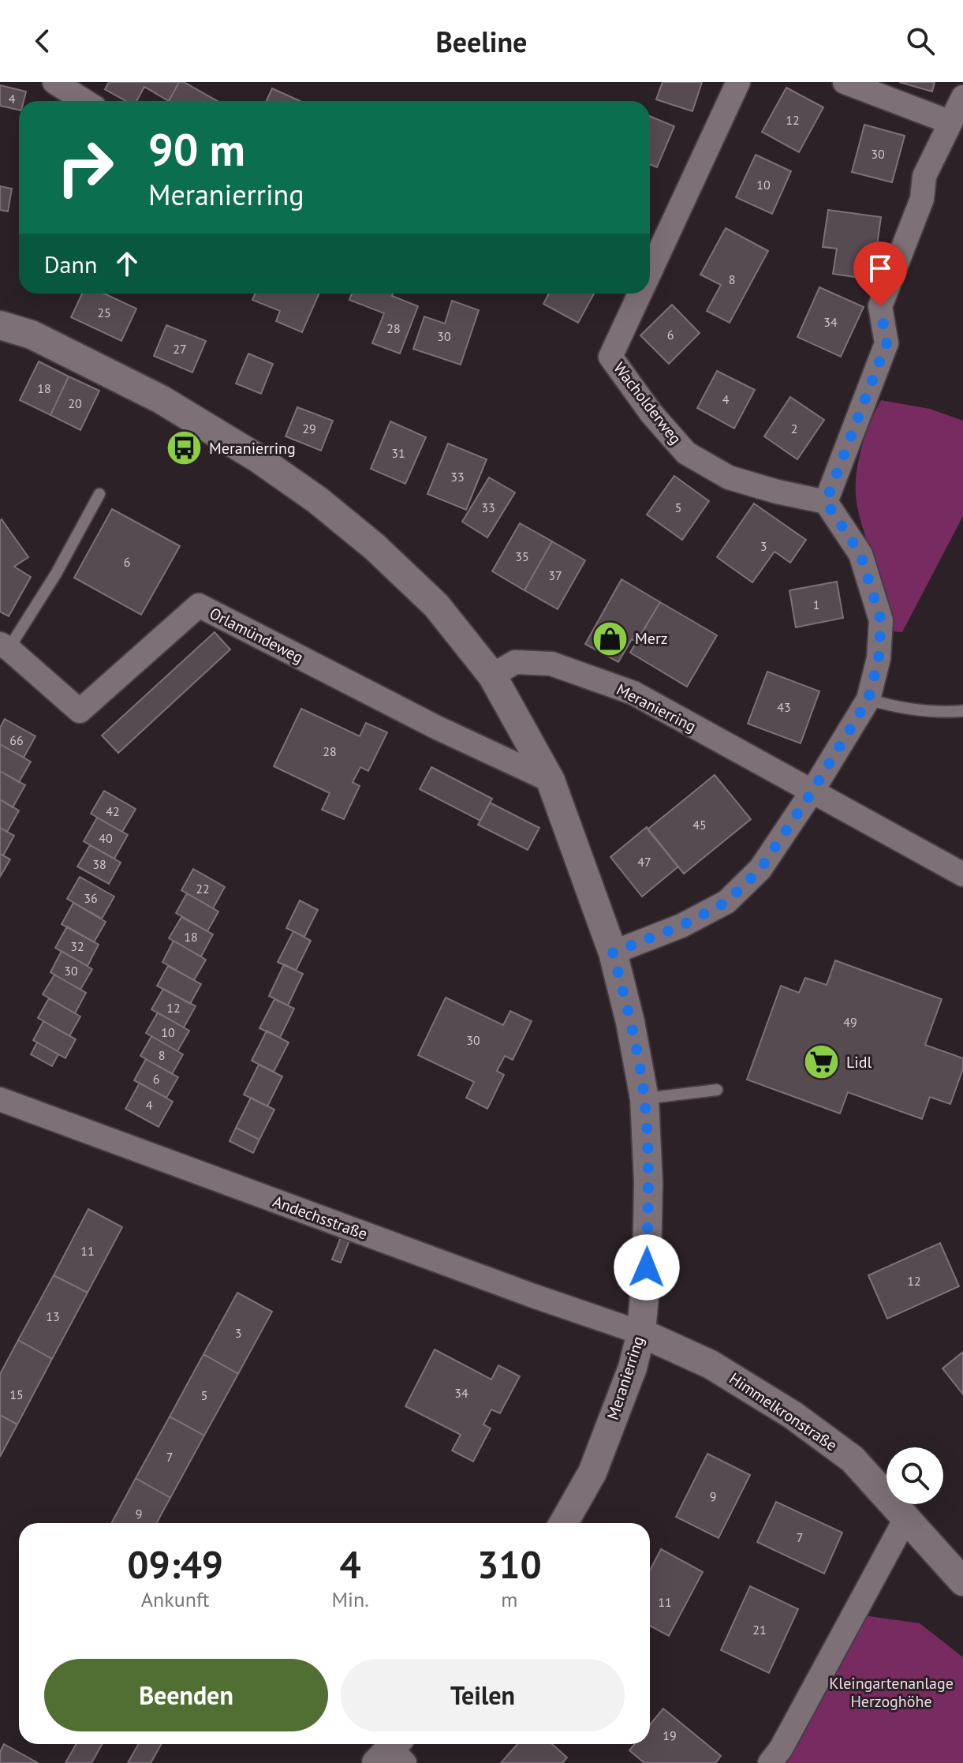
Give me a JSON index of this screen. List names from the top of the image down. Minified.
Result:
{"streets":{"street":["Wacholderweg","Orlamündeweg","Meranierring","Andechsstraße","Himmelkronstraße"]},"crossings":[["Orlamündeweg","Meranierring"],["Meranierring","Andechsstraße"],["Meranierring","Himmelkronstraße"],["Andechsstraße","Himmelkronstraße"]],"parks":["Kleingartenanlage Herzoghöhe"],"places":{"bus stop":["Meranierring"],"shop":["Merz"],"supermarket":["Lidl"]},"house_numbers":["4","12","30","10","8","25","34","28","6","30","27","18","4","20","29","2","31","33","33","5","3","35","6","37","1","43","66","28","42","45","40","47","38","22","36","18","32","30","12","49","10","30","8","6","4","11","12","13","3","34","15","5","7","9","9","7","11","21","19"],"page":{"header":"Beeline","turn":["90 m","Meranierring"],"then":"Dann","eta":["09:49","Ankunft","4","Min.","310","m"],"buttons":["Beenden","Teilen"]}}
